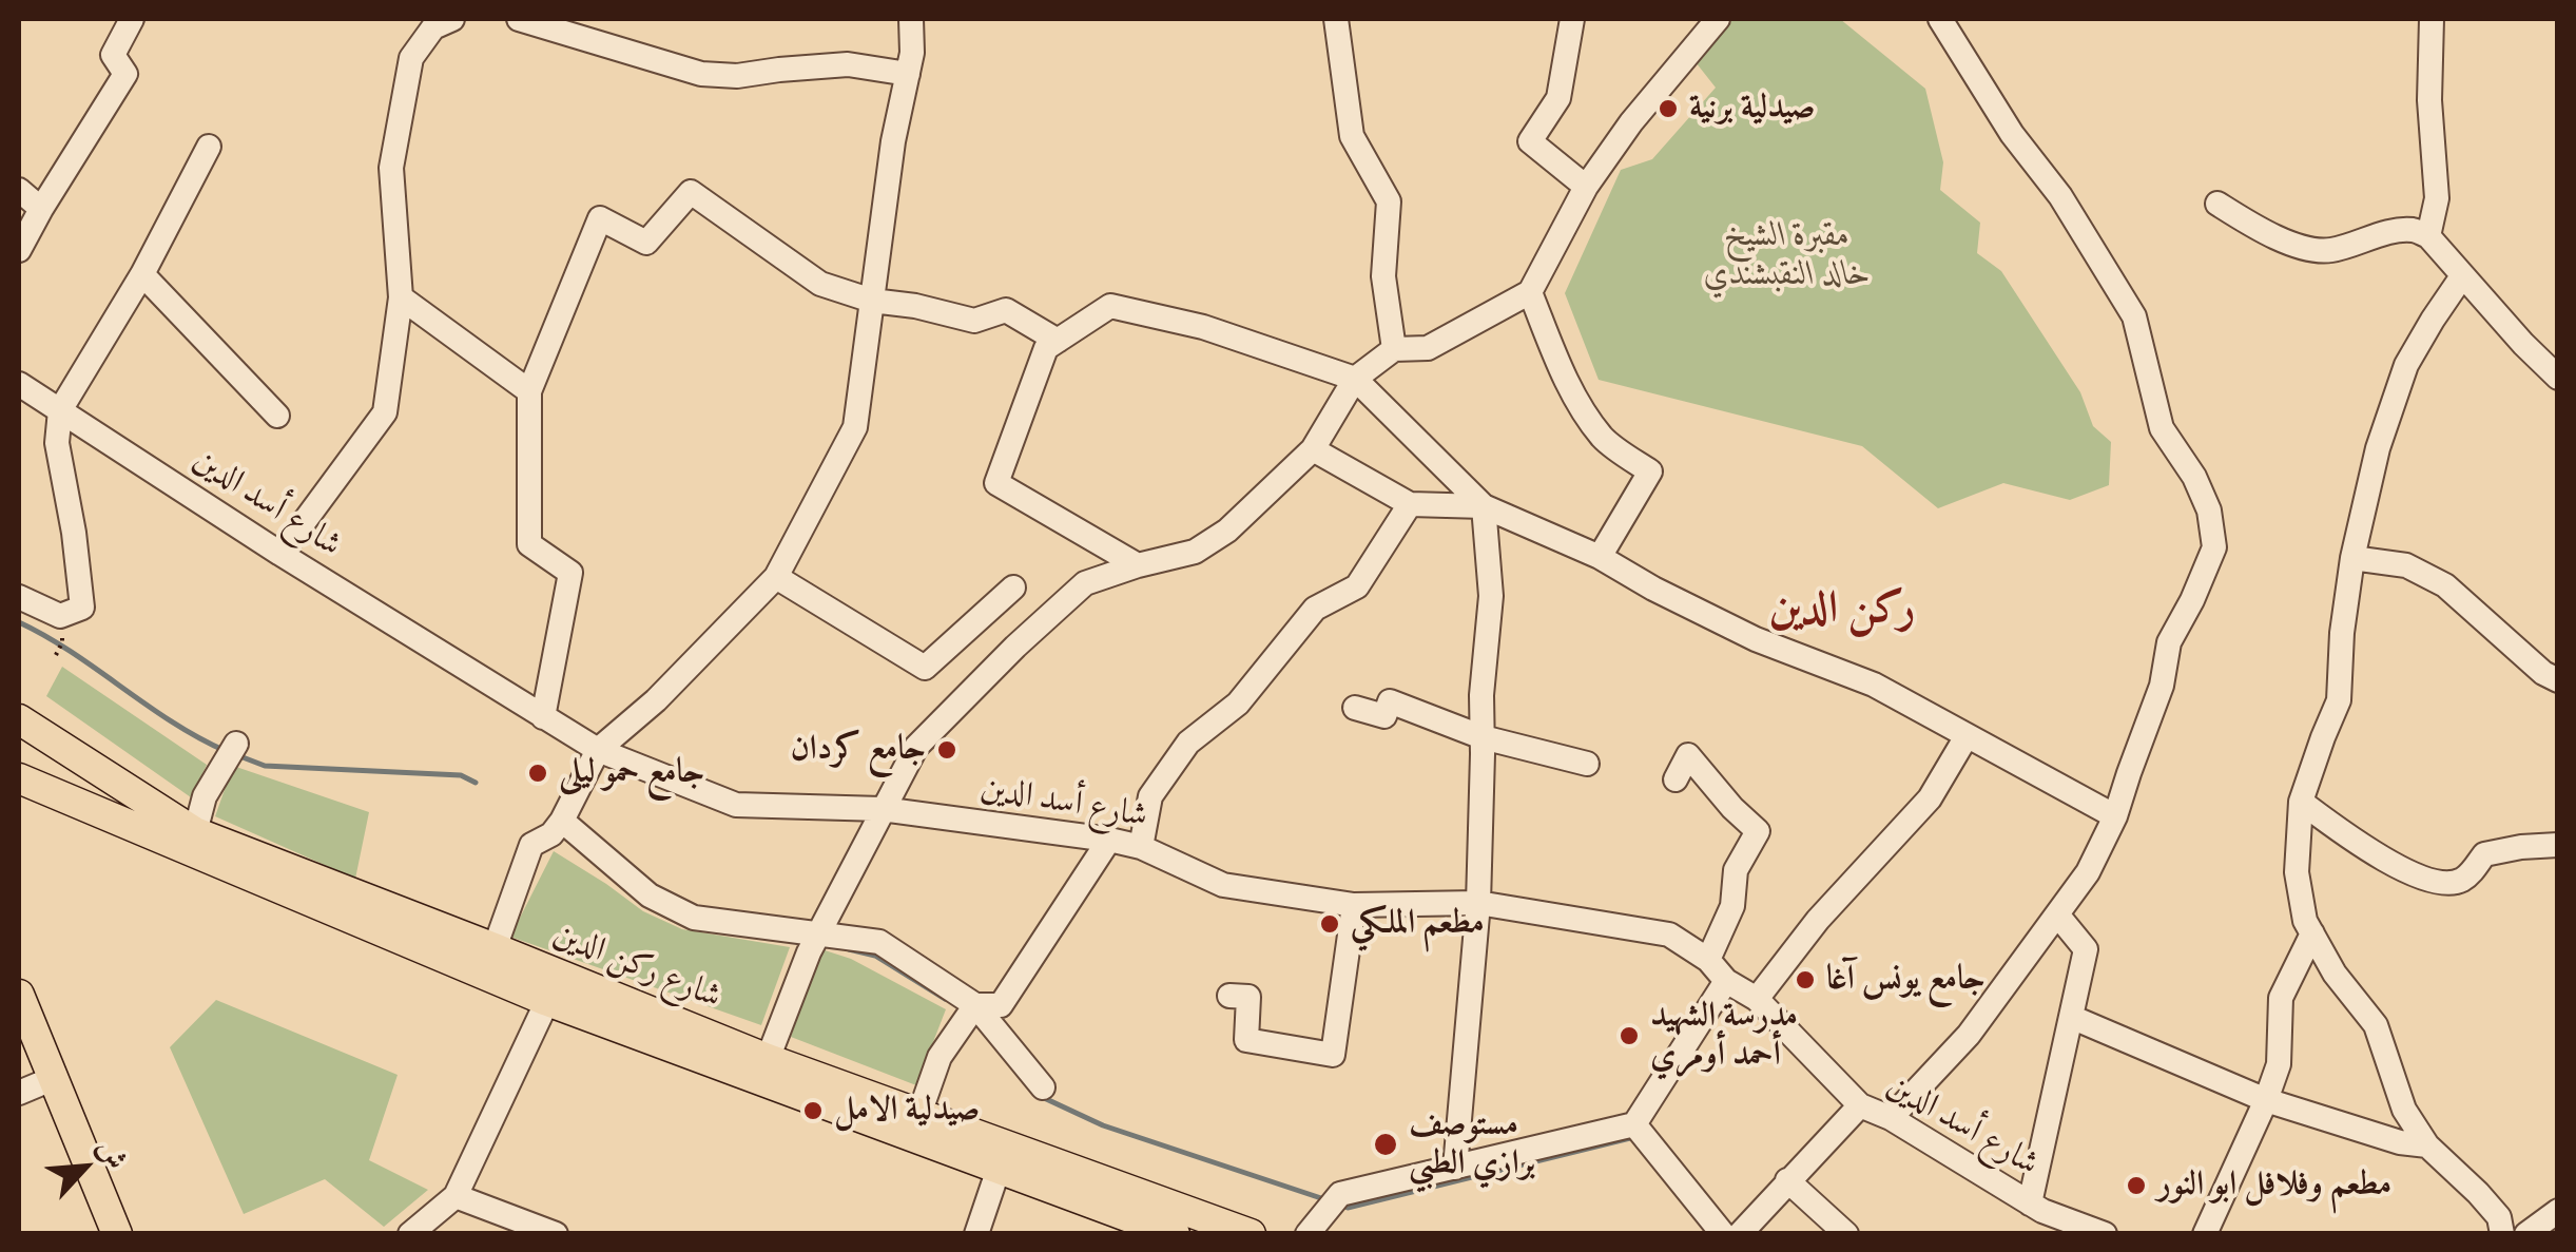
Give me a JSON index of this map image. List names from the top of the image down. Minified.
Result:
{"streets":{"main road":["شارع ركن الدين"],"street":["شارع أسد الدين"]},"districts":["ركن الدين"],"parks":["مقبرة الشيخ خالد النقبشندي"],"places":["صيدلية برنية","جامع كردان","جامع حمو ليلى","مطعم الملكي","جامع يونس آغا","مدرسة الشهيد أحمد أومري","صيدلية الامل","مستوصف برازي الطبي","مطعم وفلافل ابو النور"],"north":"top right"}
